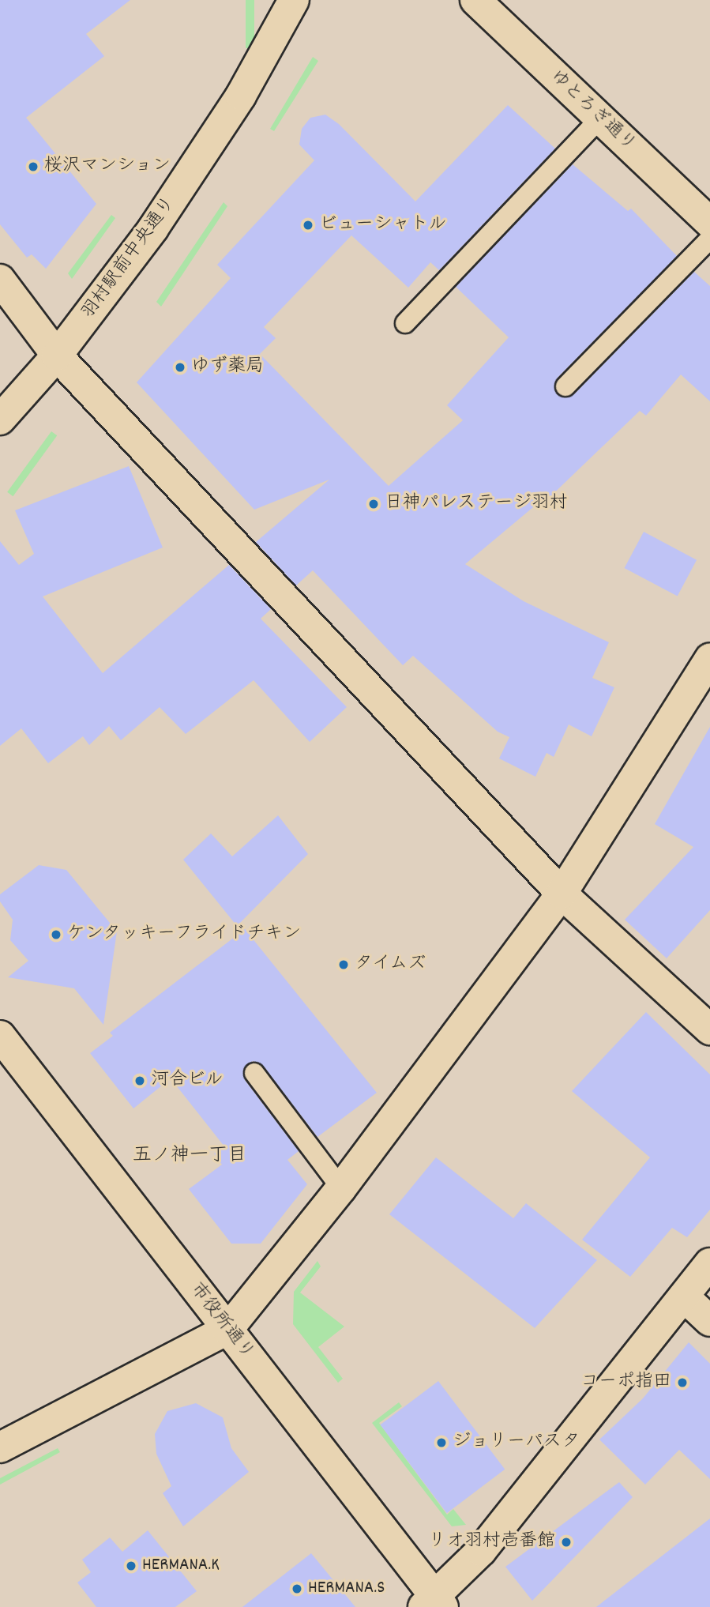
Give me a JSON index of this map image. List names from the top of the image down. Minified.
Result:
{"streets":{"street":["ゆとろぎ通り","羽村駅前中央通り","市役所通り"]},"districts":["五ノ神一丁目"],"places":["桜沢マンション","ビューシャトル","ゆず薬局","日神パレステージ羽村","ケンタッキーフライドチキン","タイムズ","河合ビル","コーポ指田","ジョリーパスタ","リオ羽村壱番館","HERMANA.K","HERMANA.S"]}
